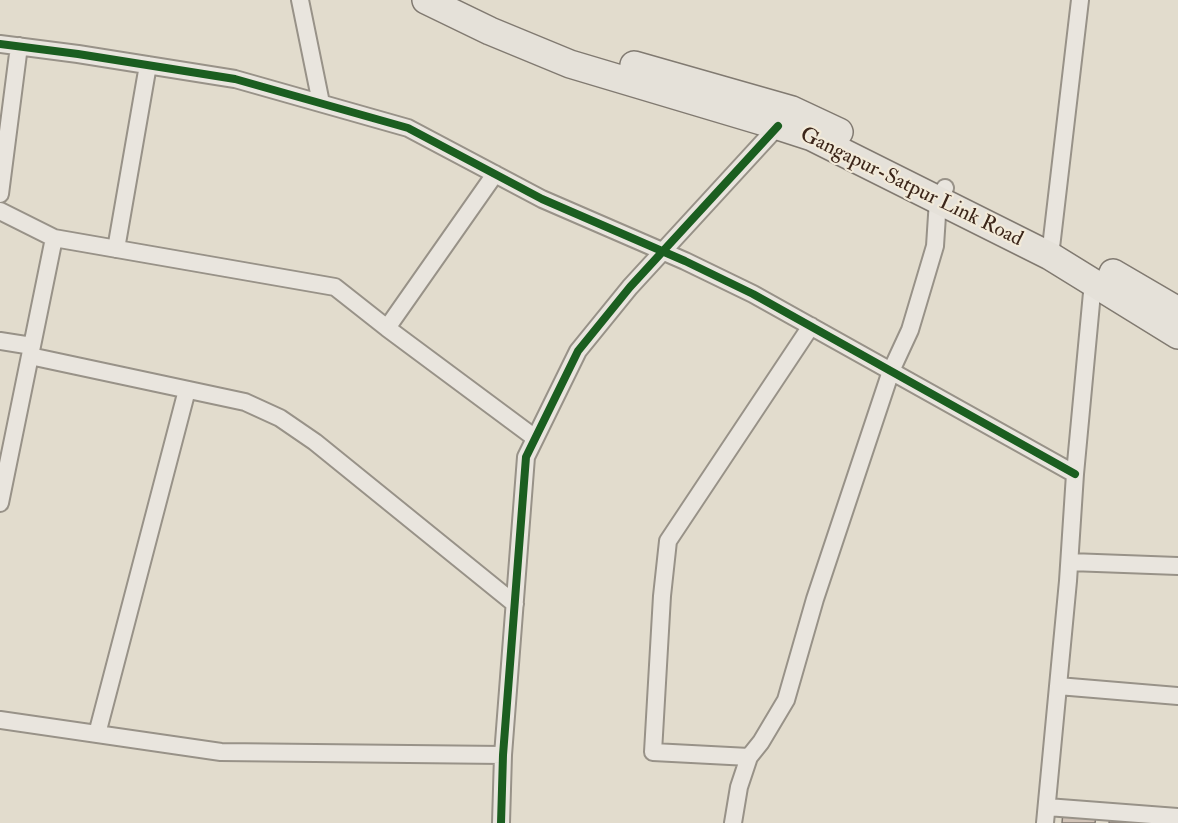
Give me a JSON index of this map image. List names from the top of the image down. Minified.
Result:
{"streets":{"main road":["Gangapur-Satpur Link Road"]}}
